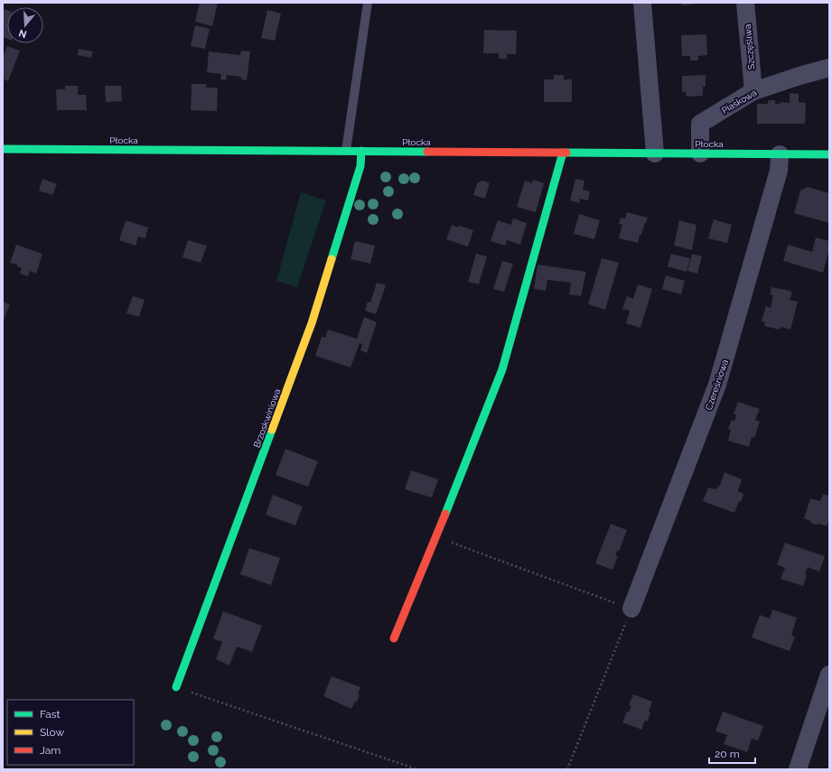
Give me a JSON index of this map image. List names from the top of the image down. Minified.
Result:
{"streets":{"street":["Szczęśliwa","Piaskowa","Płocka","Czereśniowa","Brzoskwiniowa"]},"crossings":[["Szczęśliwa","Piaskowa"],["Piaskowa","Płocka"],["Płocka","Czereśniowa"],["Płocka","Brzoskwiniowa"]],"legend":["Fast","Slow","Jam"],"scale_bar":"20 m","north":"bottom"}
